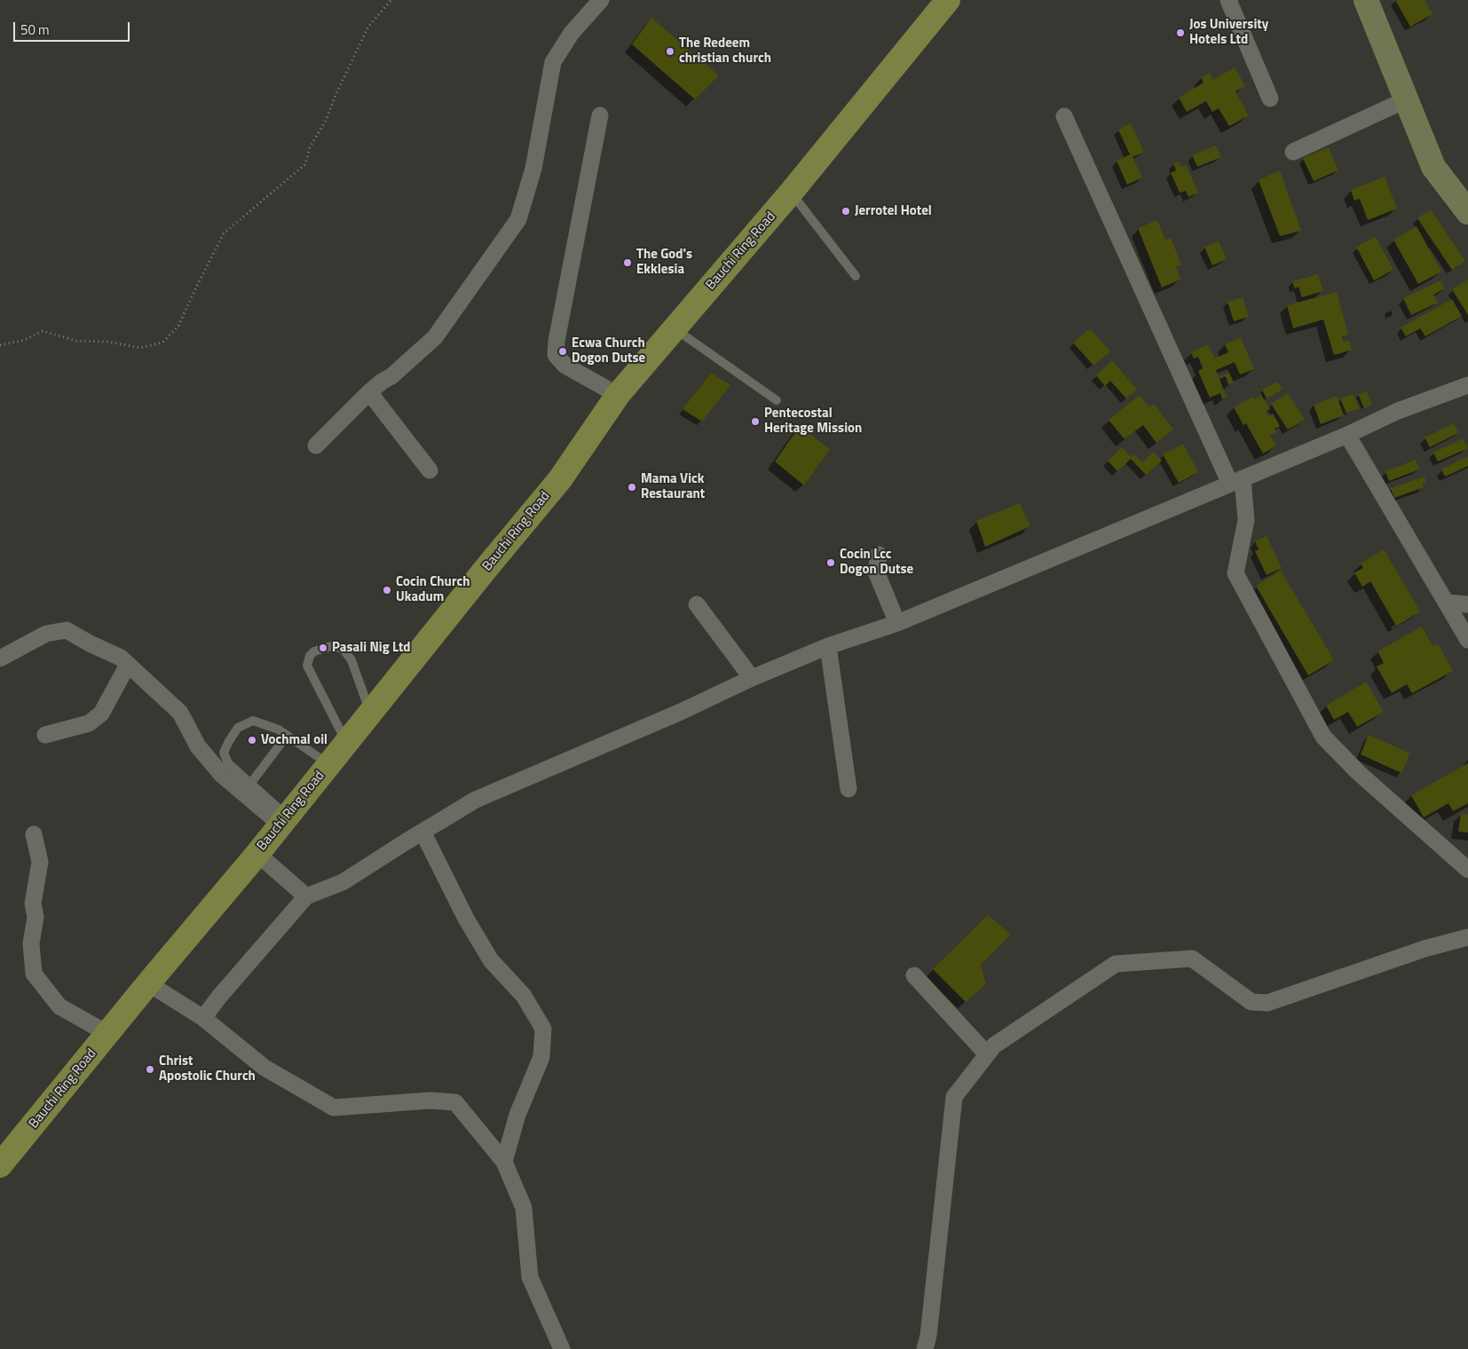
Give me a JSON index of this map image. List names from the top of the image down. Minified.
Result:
{"streets":{"main road":["Bauchi Ring Road"]},"places":["Jos University Hotels Ltd","The Redeem christian church","Jerrotel Hotel","The God's Ekklesia","Ecwa Church Dogon Dutse","Pentecostal Heritage Mission","Mama Vick Restaurant","Cocin Lcc Dogon Dutse","Cocin Church Ukadum","Pasali Nig Ltd","Vochmal oil","Christ Apostolic Church"],"scale_bar":"50 m"}
